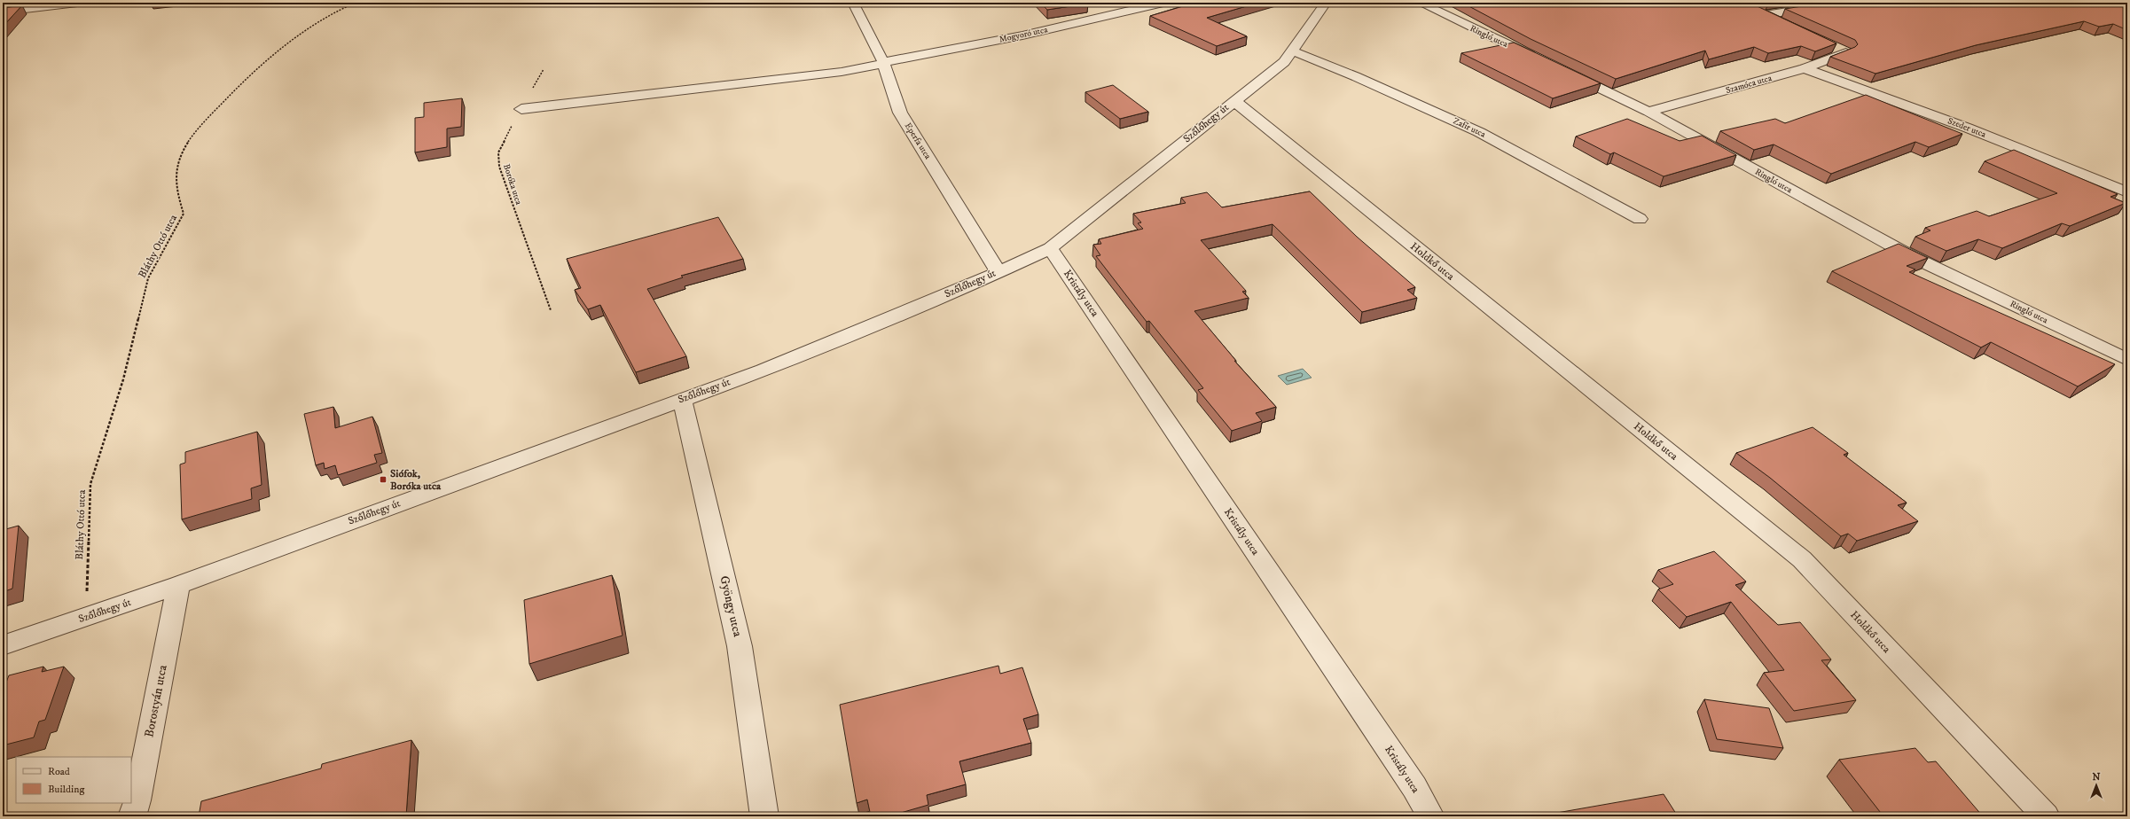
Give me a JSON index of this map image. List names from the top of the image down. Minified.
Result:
{"streets":{"street":["Mogyoró utca","Ringló utca","Szamóca utca","Szőlőhegy út","Zafír utca","Szeder utca","Eperfa utca","Holdkő utca","Kristály utca","Gyöngy utca","Borostyán utca"],"path":["Boróka utca","Bláthy Ottó utca"]},"crossings":[["Mogyoró utca","Eperfa utca"],["Mogyoró utca","Boróka utca"],["Ringló utca","Szamóca utca"],["Szamóca utca","Szeder utca"],["Szőlőhegy út","Zafír utca"],["Szőlőhegy út","Eperfa utca"],["Szőlőhegy út","Bláthy Ottó utca"],["Szőlőhegy út","Holdkő utca"],["Szőlőhegy út","Kristály utca"],["Szőlőhegy út","Gyöngy utca"],["Szőlőhegy út","Borostyán utca"]],"places":{"transit":["Siófok, Boróka utca"]},"legend":["Road","Building"],"north":"top"}
